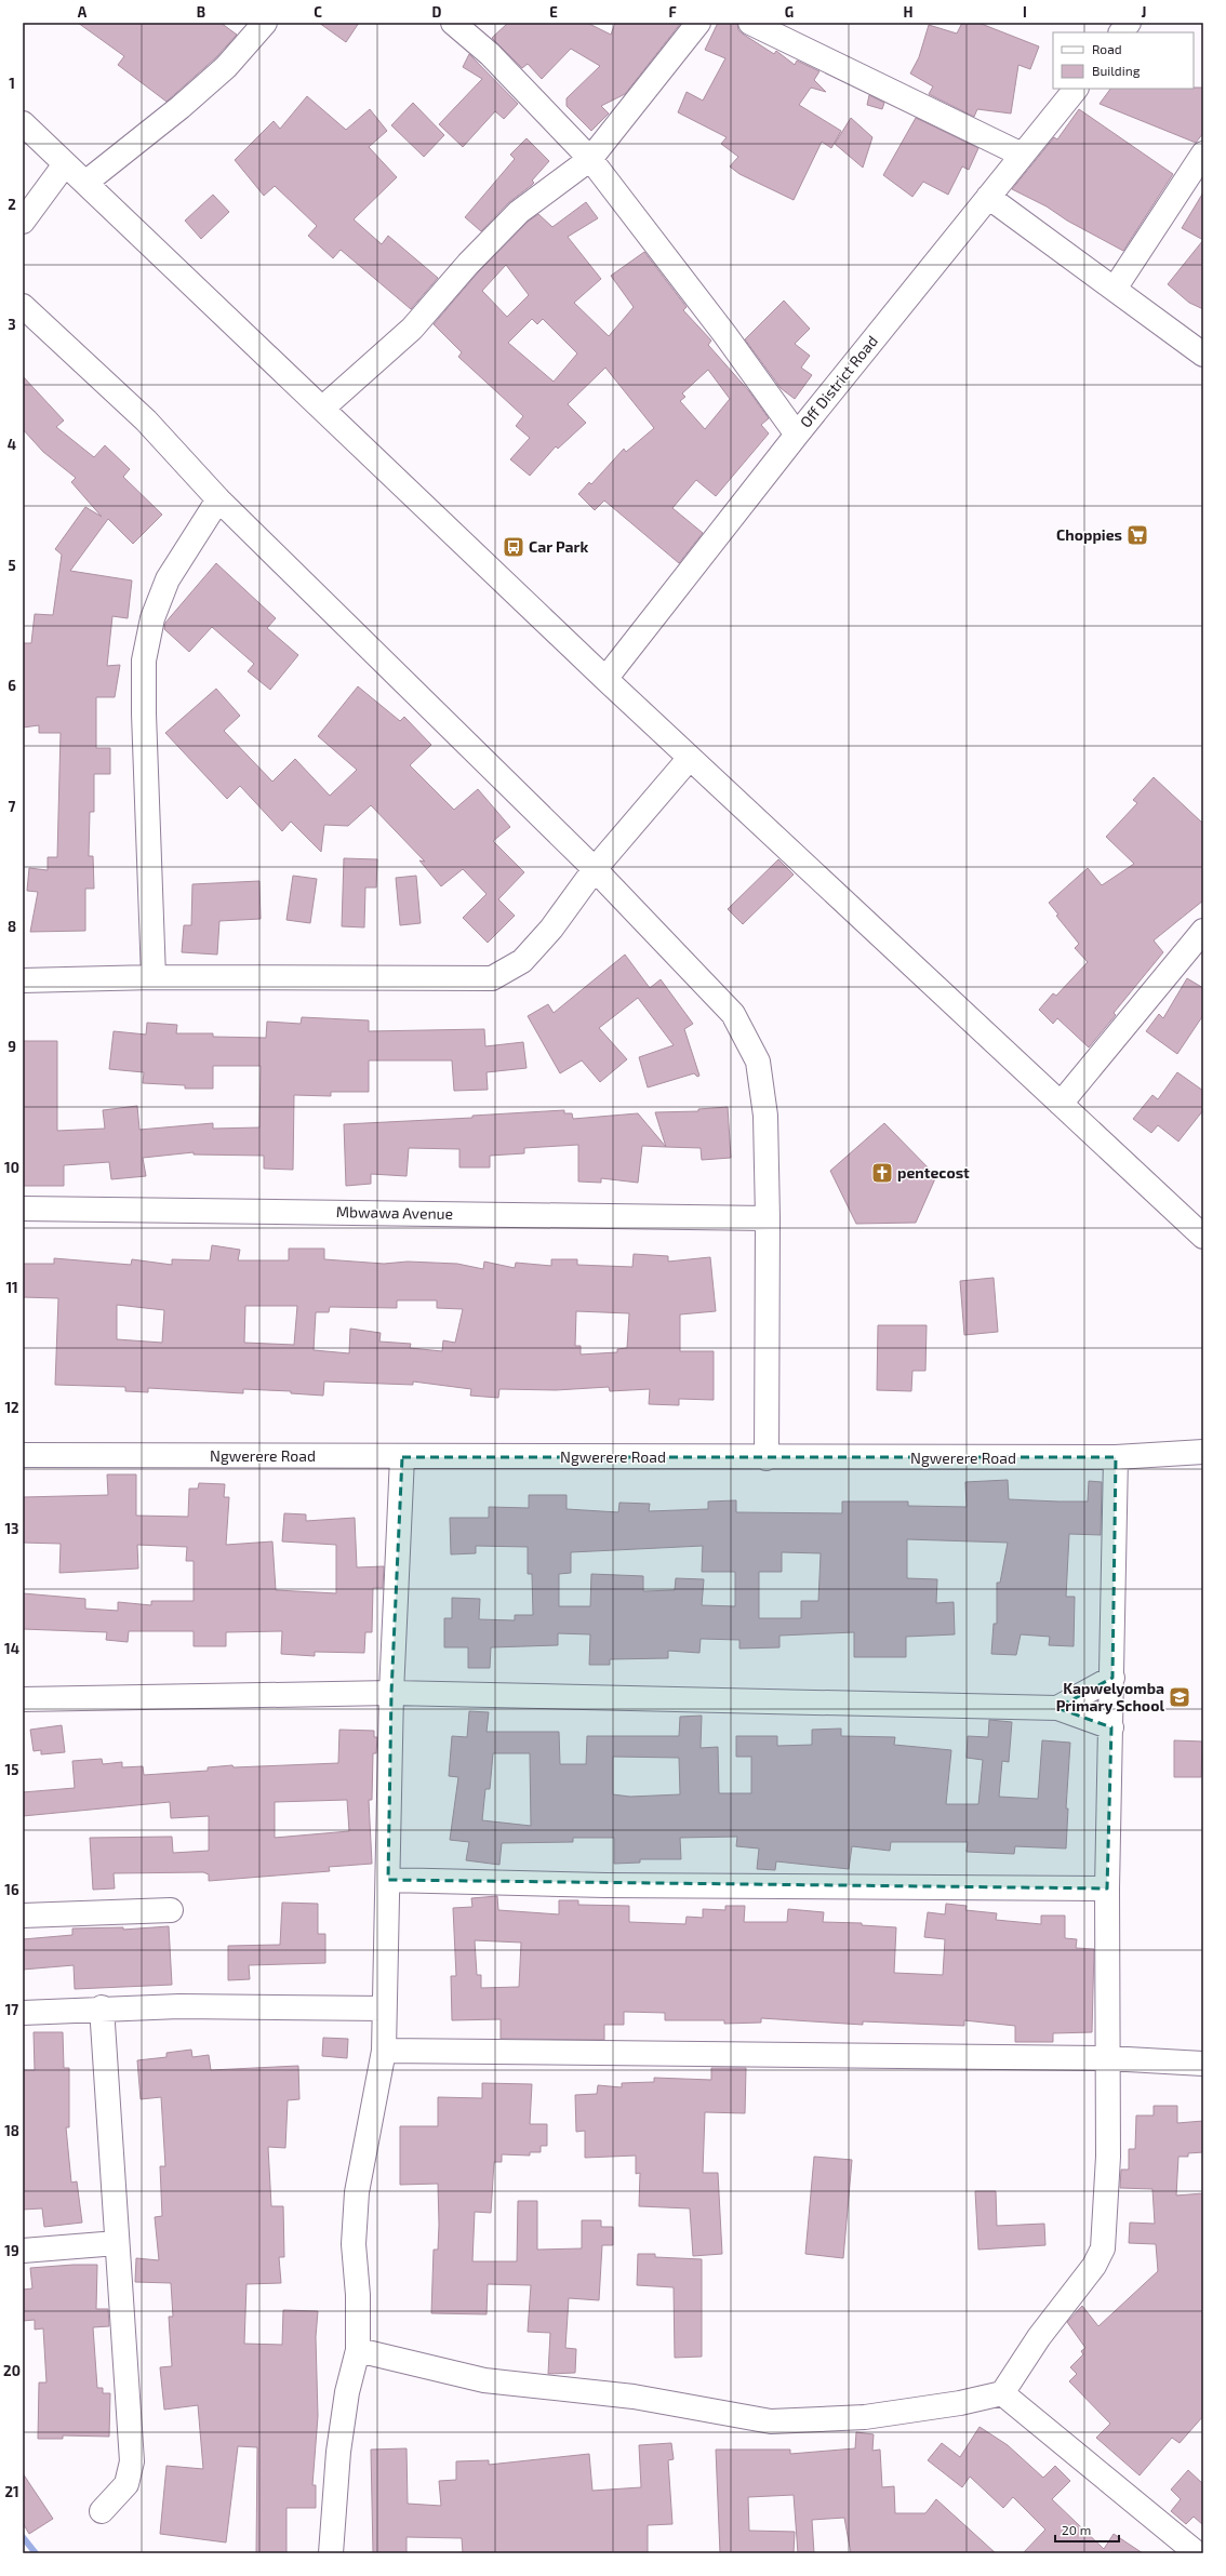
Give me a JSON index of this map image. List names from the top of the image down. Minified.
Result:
{"streets":{"street":["Off District Road","Mbwawa Avenue","Ngwerere Road"]},"places":{"supermarket":["Choppies"],"bus stop":["Car Park"],"church":["pentecost"],"school or university":["Kapwelyomba Primary School"]},"legend":["Road","Building"],"scale_bar":"20 m","grid":{"columns":["A","B","C","D","E","F","G","H","I","J"],"rows":["1","2","3","4","5","6","7","8","9","10","11","12","13","14","15","16","17","18","19","20","21"]}}
